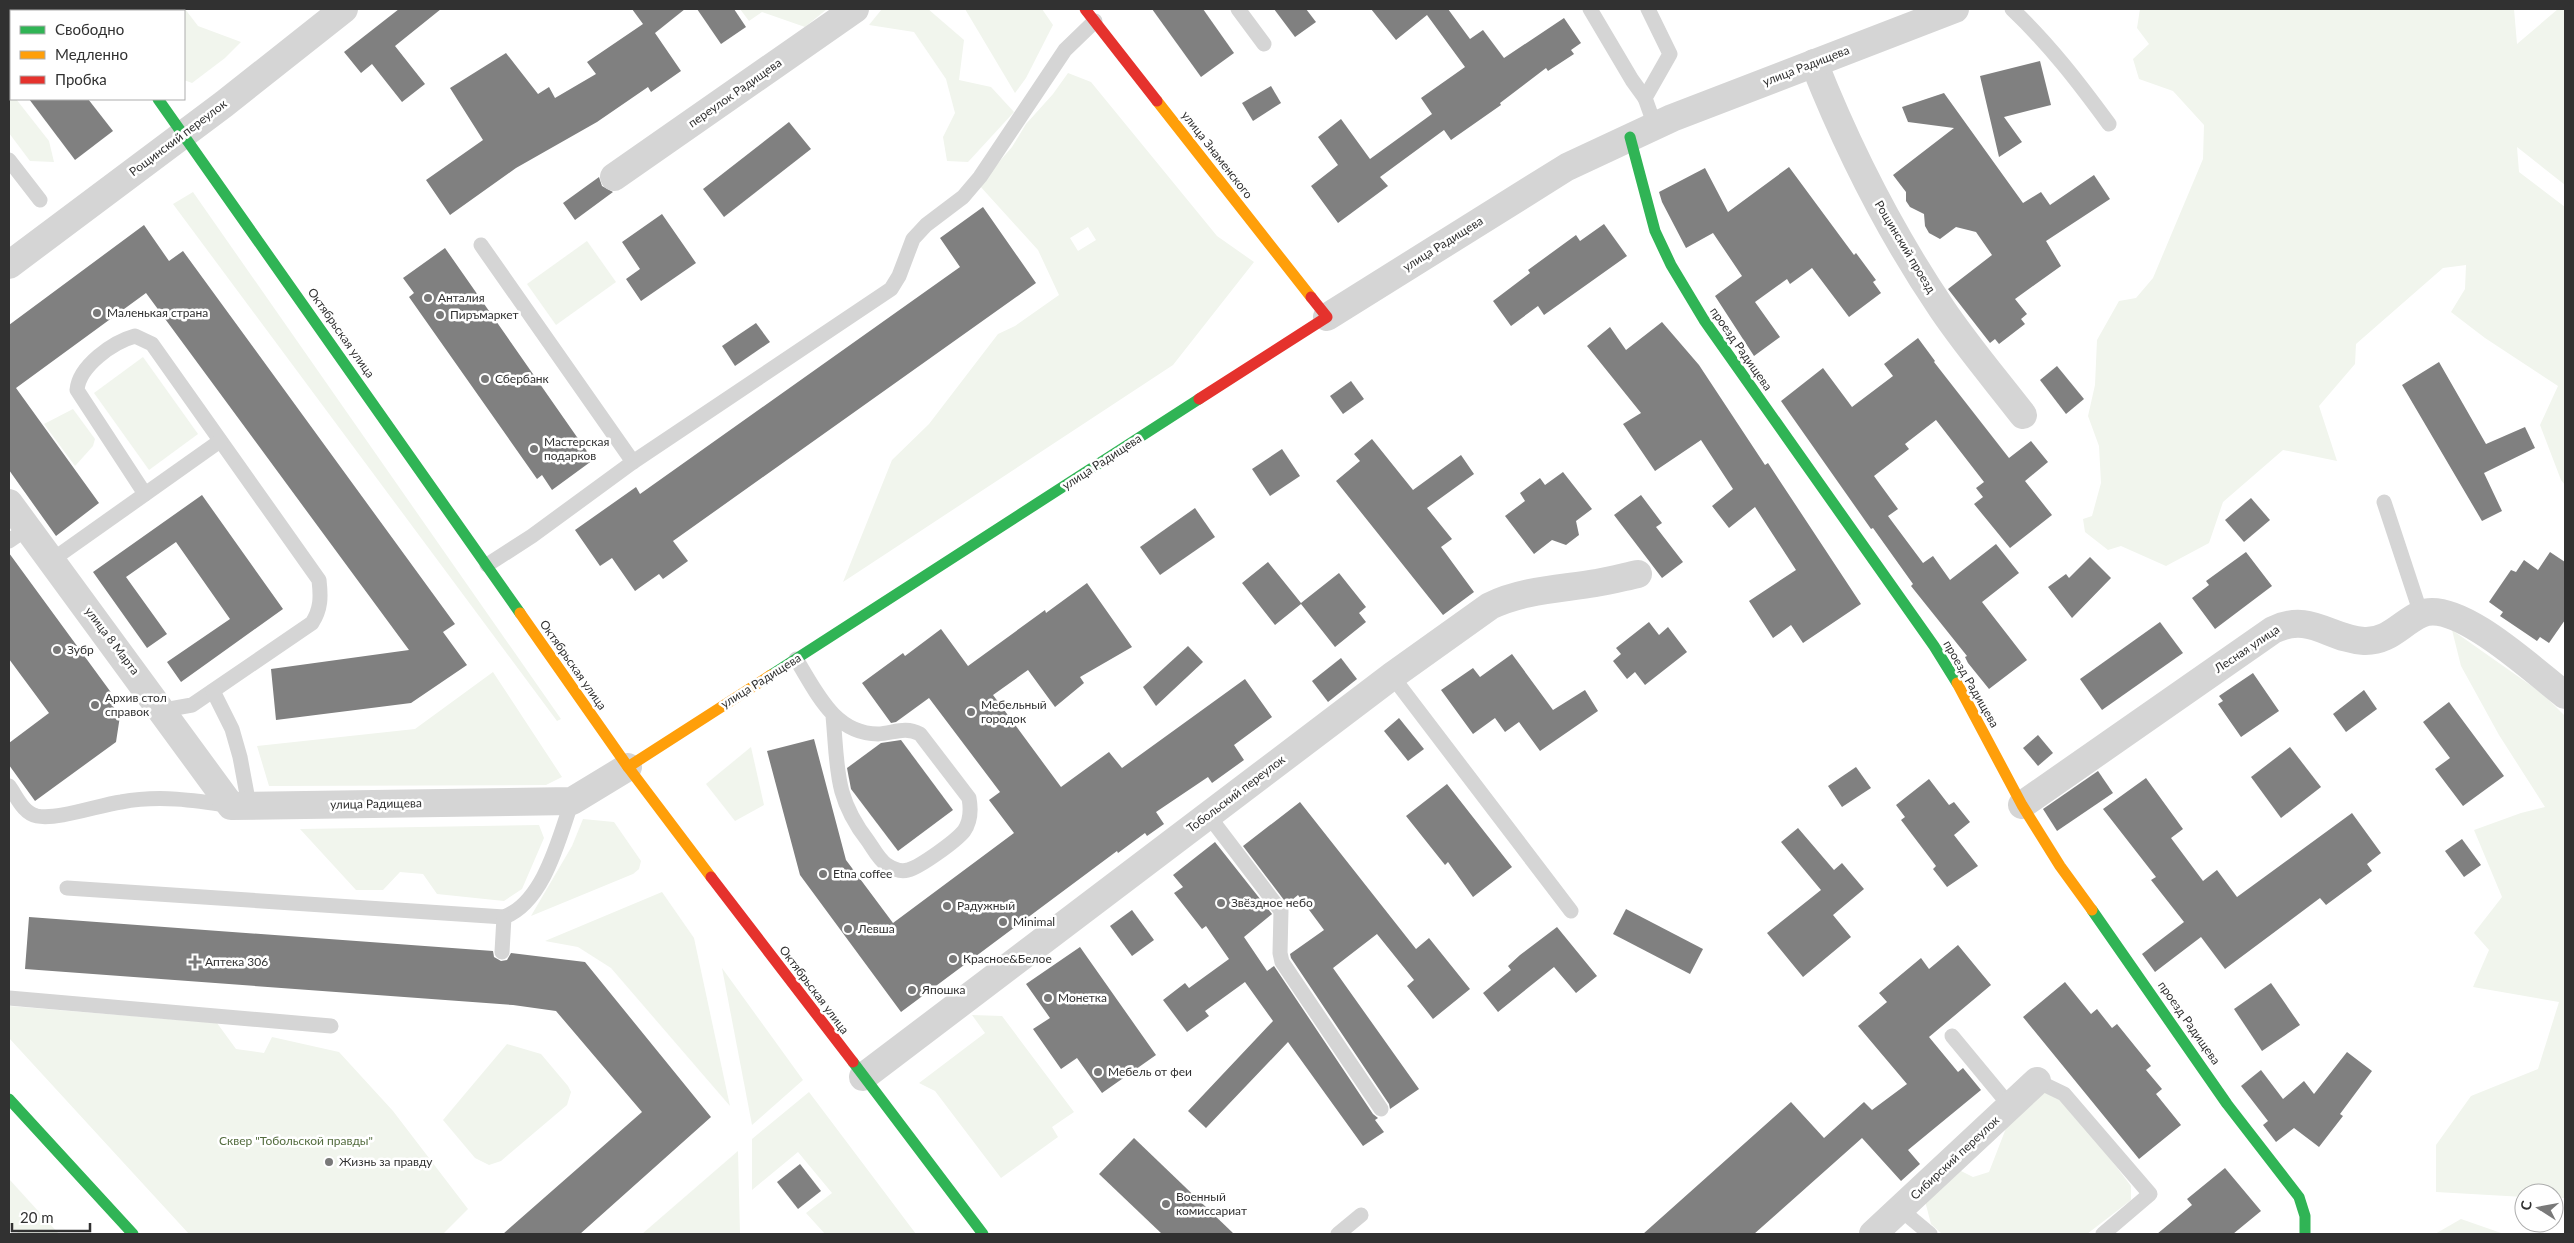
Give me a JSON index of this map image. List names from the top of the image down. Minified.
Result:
{"streets":{"main road":["улица Радищева","улица Знаменского","Октябрьская улица","проезд Радищева"],"street":["переулок Радищева","Рощинский переулок","Рощинский проезд","улица 8 Марта","Лесная улица","Тобольский переулок","Сибирский переулок"]},"crossings":[["улица Радищева","улица Знаменского"],["улица Радищева","Рощинский проезд"],["улица Радищева","Октябрьская улица"],["улица Радищева","проезд Радищева"],["улица Радищева","улица 8 Марта"],["Рощинский переулок","Октябрьская улица"],["Октябрьская улица","Тобольский переулок"],["проезд Радищева","Лесная улица"]],"parks":["Сквер \"Тобольской правды\""],"places":{"other":["Анталия","Маленькая страна","Пиръмаркет","Сбербанк","Мастерская подарков","Зубр","Архив стол справок","Мебельный городок","Etna coffee","Звёздное небо","Радужный","Minimal","Левша","Красное&Белое","Япошка","Монетка","Мебель от феи","Жизнь за правду","Военный комиссариат"],"health":["Аптека 306"]},"legend":["Свободно","Медленно","Пробка"],"scale_bar":"20 m","north":"left"}
